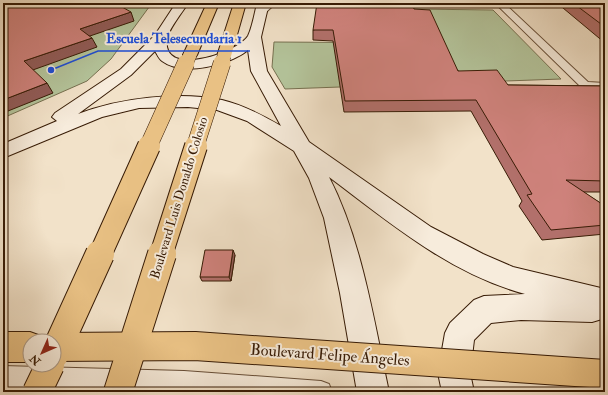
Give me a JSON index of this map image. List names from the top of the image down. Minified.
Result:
{"streets":{"main road":["Boulevard Luis Donaldo Colosio","Boulevard Felipe Ángeles"]},"places":["Escuela Telesecundaria 1"],"north":"bottom left"}
